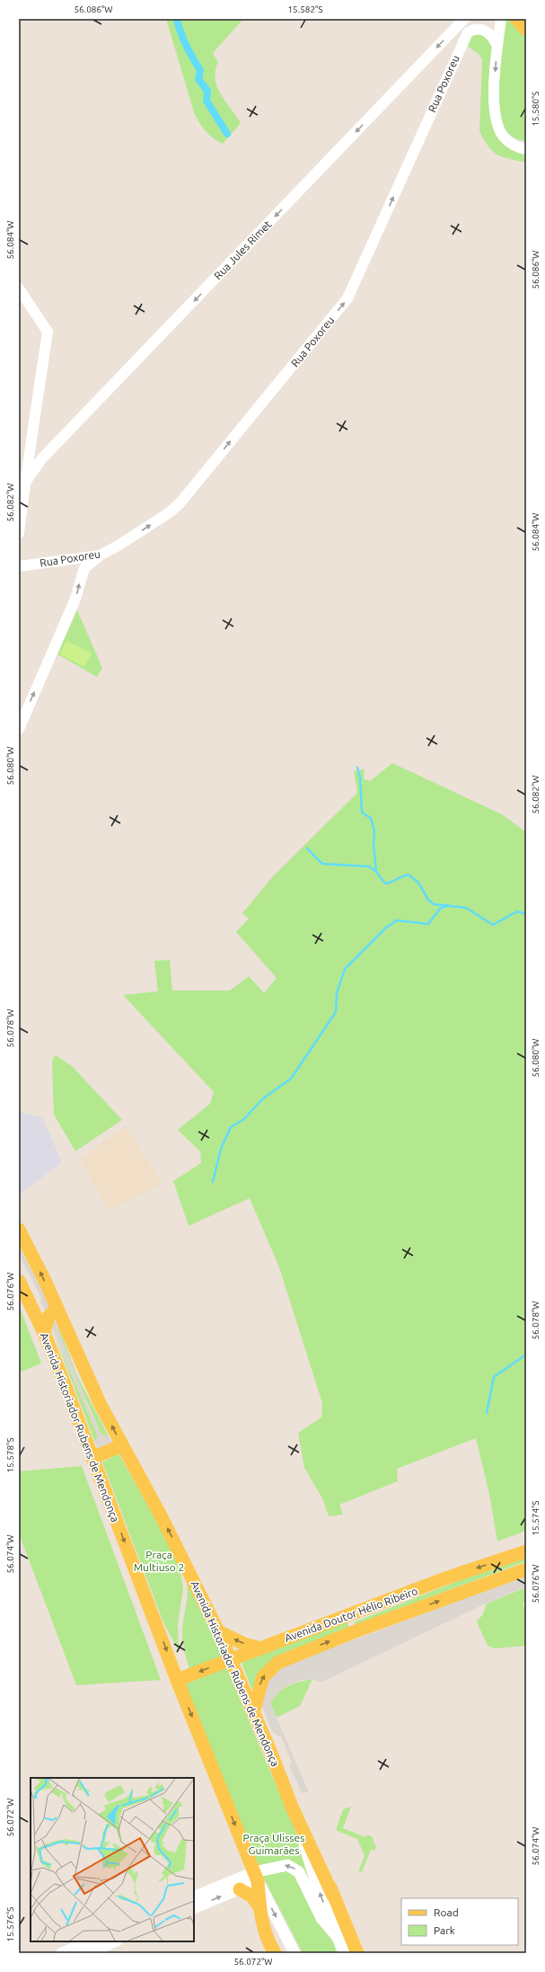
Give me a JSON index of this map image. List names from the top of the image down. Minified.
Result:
{"streets":{"main road":["Avenida Historiador Rubens de Mendonça","Avenida Doutor Hélio Ribeiro"],"street":["Rua Poxoreu","Rua Jules Rimet"]},"crossings":[["Avenida Historiador Rubens de Mendonça","Avenida Doutor Hélio Ribeiro"]],"one_way":["Rua Poxoreu","Rua Jules Rimet"],"parks":["Praça Multiuso 2","Praça Ulisses Guimarães"],"legend":["Road","Park"],"coordinates":["56.086°W","15.582°S","15.580°S","56.084°W","56.082°W","56.080°W","56.078°W","56.076°W","15.578°S","15.574°S","56.074°W","56.072°W","15.576°S"]}
